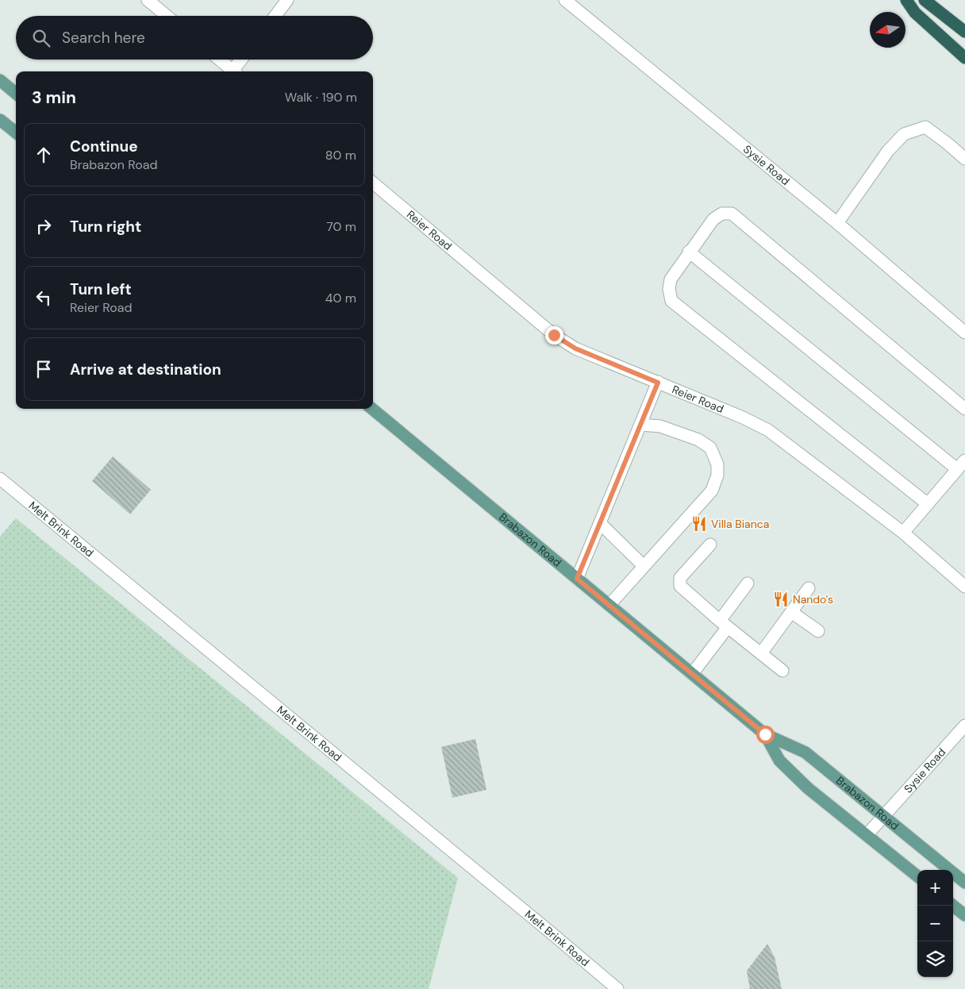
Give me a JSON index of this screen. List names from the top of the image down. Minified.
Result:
{"streets":{"main road":["Brabazon Road"],"street":["Sysie Road","Reier Road","Melt Brink Road"]},"crossings":[["Sysie Road","Brabazon Road"]],"places":{"restaurant":["Villa Bianca","Nando's"]},"north":"left","page":{"search":"Search here","heading":["3 min","Walk · 190 m"],"list":[["Continue","Brabazon Road","80 m"],["Turn right","70 m"],["Turn left","Reier Road","40 m"],"Arrive at destination"],"map_buttons":["+","−"]}}
